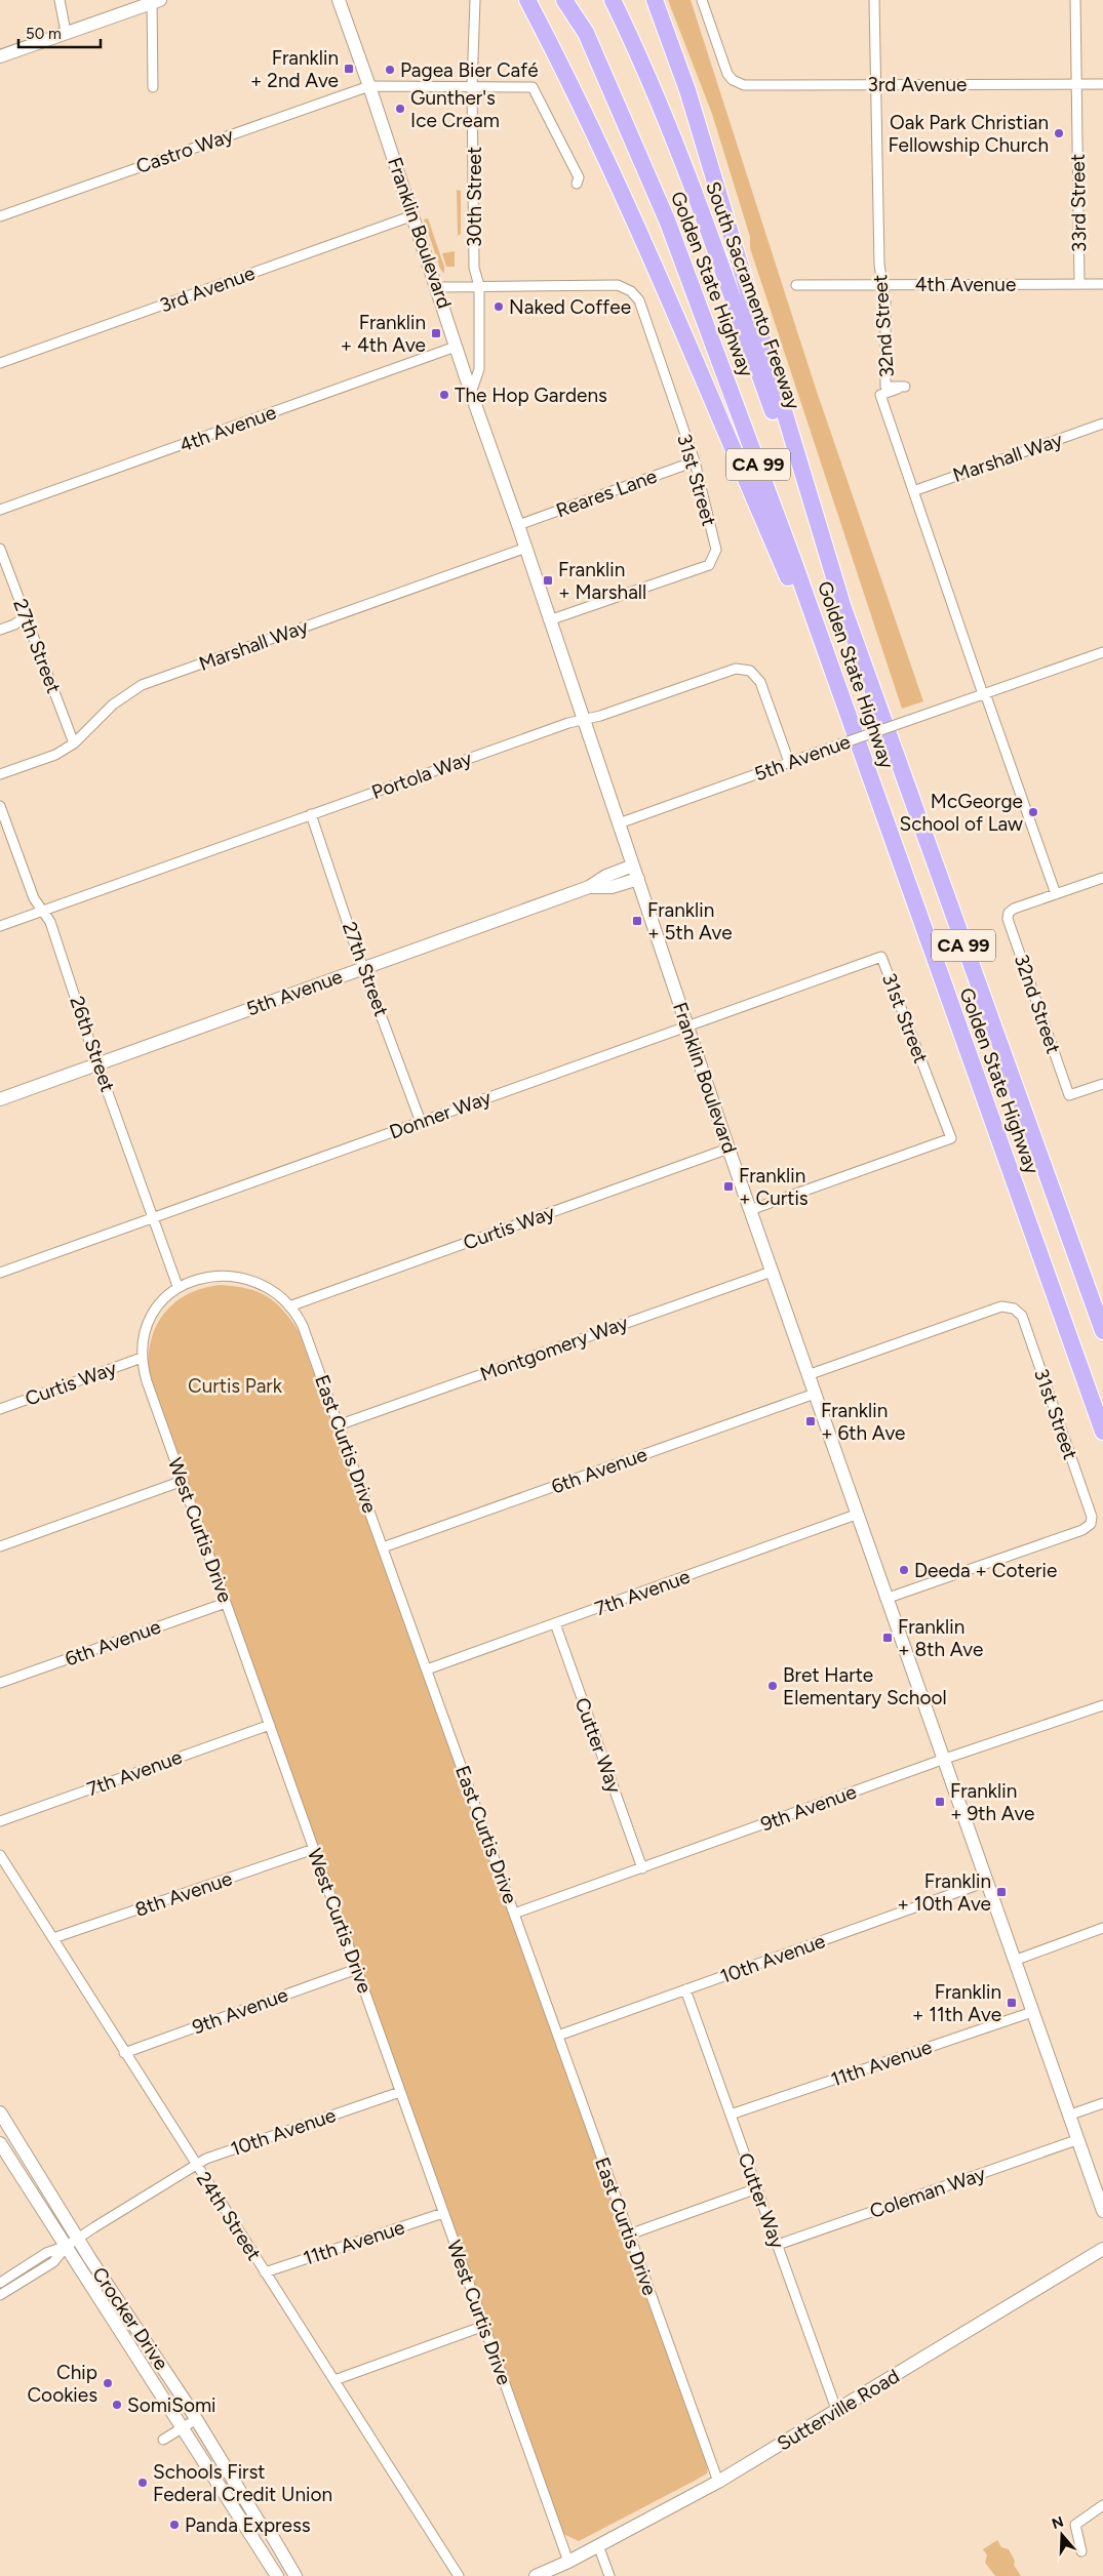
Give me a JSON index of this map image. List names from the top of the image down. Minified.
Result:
{"streets":{"highway":["Golden State Highway","South Sacramento Freeway","CA 99"],"main road":["Franklin Boulevard","5th Avenue","Crocker Drive","Sutterville Road"],"street":["3rd Avenue","Castro Way","30th Street","33rd Street","4th Avenue","32nd Street","Marshall Way","31st Street","Reares Lane","27th Street","Portola Way","26th Street","Donner Way","Curtis Way","Montgomery Way","East Curtis Drive","6th Avenue","West Curtis Drive","7th Avenue","Cutter Way","9th Avenue","8th Avenue","10th Avenue","11th Avenue","Coleman Way","24th Street"]},"crossings":[["3rd Avenue","33rd Street"],["3rd Avenue","Franklin Boulevard"],["3rd Avenue","32nd Street"],["Castro Way","Franklin Boulevard"],["30th Street","Franklin Boulevard"],["30th Street","31st Street"],["33rd Street","4th Avenue"],["Franklin Boulevard","4th Avenue"],["Franklin Boulevard","Marshall Way"],["Franklin Boulevard","31st Street"],["Franklin Boulevard","Reares Lane"],["Franklin Boulevard","5th Avenue"],["Franklin Boulevard","Portola Way"],["Franklin Boulevard","Donner Way"],["Franklin Boulevard","Curtis Way"],["Franklin Boulevard","Montgomery Way"],["Franklin Boulevard","6th Avenue"],["Franklin Boulevard","7th Avenue"],["Franklin Boulevard","9th Avenue"],["Franklin Boulevard","10th Avenue"],["Franklin Boulevard","11th Avenue"],["Franklin Boulevard","Coleman Way"],["Golden State Highway","South Sacramento Freeway"],["4th Avenue","32nd Street"],["32nd Street","Marshall Way"],["32nd Street","5th Avenue"],["Marshall Way","27th Street"],["31st Street","Reares Lane"],["31st Street","Donner Way"],["27th Street","5th Avenue"],["27th Street","Portola Way"],["27th Street","Donner Way"],["5th Avenue","Portola Way"],["5th Avenue","26th Street"],["Portola Way","26th Street"],["26th Street","Donner Way"],["26th Street","East Curtis Drive"],["26th Street","West Curtis Drive"],["Curtis Way","East Curtis Drive"],["Curtis Way","West Curtis Drive"],["Montgomery Way","East Curtis Drive"],["East Curtis Drive","6th Avenue"],["East Curtis Drive","West Curtis Drive"],["East Curtis Drive","7th Avenue"],["East Curtis Drive","9th Avenue"],["East Curtis Drive","10th Avenue"],["East Curtis Drive","Sutterville Road"],["6th Avenue","West Curtis Drive"],["West Curtis Drive","7th Avenue"],["West Curtis Drive","9th Avenue"],["West Curtis Drive","8th Avenue"],["West Curtis Drive","10th Avenue"],["West Curtis Drive","11th Avenue"],["West Curtis Drive","Sutterville Road"],["7th Avenue","Cutter Way"],["Cutter Way","9th Avenue"],["Cutter Way","10th Avenue"],["Cutter Way","11th Avenue"],["Cutter Way","Coleman Way"],["Cutter Way","Sutterville Road"],["9th Avenue","24th Street"],["8th Avenue","24th Street"],["10th Avenue","24th Street"],["10th Avenue","Crocker Drive"],["11th Avenue","24th Street"]],"parks":["Curtis Park"],"places":{"transit":["Franklin + 2nd Ave","Franklin + 4th Ave","Franklin + Marshall","Franklin + 5th Ave","Franklin + Curtis","Franklin + 6th Ave","Franklin + 8th Ave","Franklin + 9th Ave","Franklin + 10th Ave","Franklin + 11th Ave"],"other":["Pagea Bier Café","Gunther's Ice Cream","Oak Park Christian Fellowship Church","Naked Coffee","The Hop Gardens","McGeorge School of Law","Deeda + Coterie","Bret Harte Elementary School","Chip Cookies","SomiSomi","Schools First Federal Credit Union","Panda Express"]},"scale_bar":"50 m","north":"top"}
